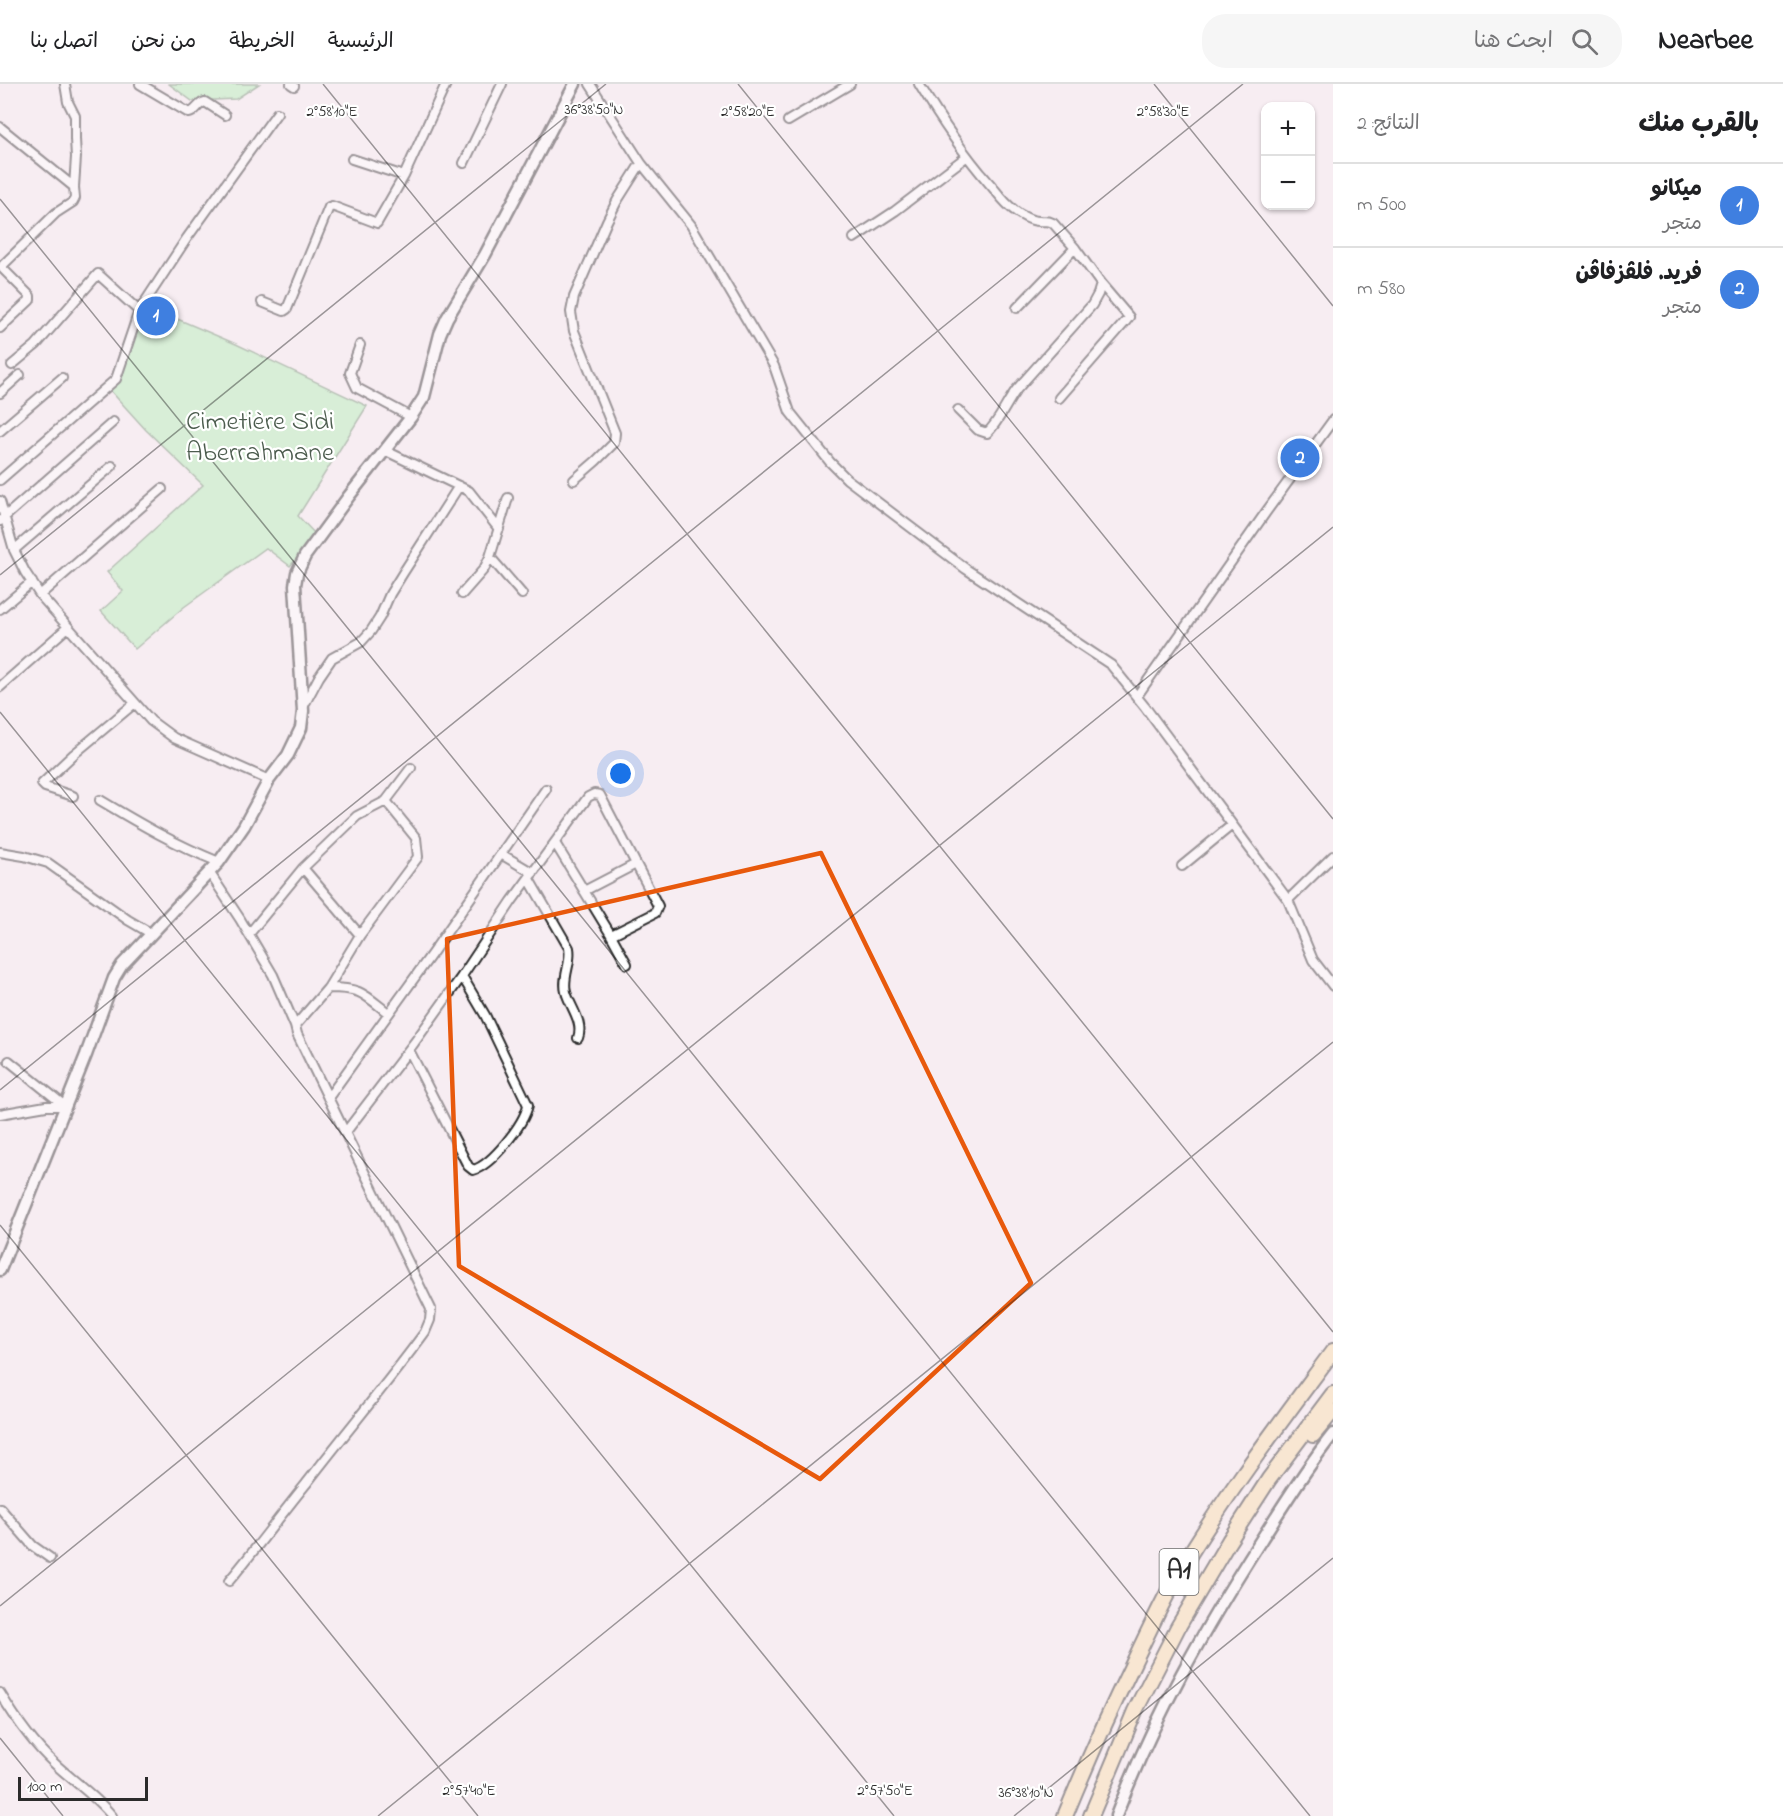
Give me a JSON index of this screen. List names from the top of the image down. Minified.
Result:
{"streets":{"highway":["A1"]},"parks":["Cimetière Sidi Aberrahmane"],"scale_bar":"100 m","page":{"header":"Nearbee","search":"ابحث هنا","nav":["الرئيسية","الخريطة","من نحن","اتصل بنا"],"heading":["بالقرب منك","النتائج: 2"],"map_buttons":["+","−"],"list":[{"mark":"1","name":"ميكانو","note":"متجر","value":"500 m"},{"mark":"2","name":"فريد. فلڤزفاڤن","note":"متجر","value":"580 m"}],"pins":["1","2"],"scale":"100 m"},"coordinates":["36°38'50\"N","2°58'10\"E","2°58'20\"E","2°58'30\"E","2°57'40\"E","2°57'50\"E","36°38'10\"N"]}
